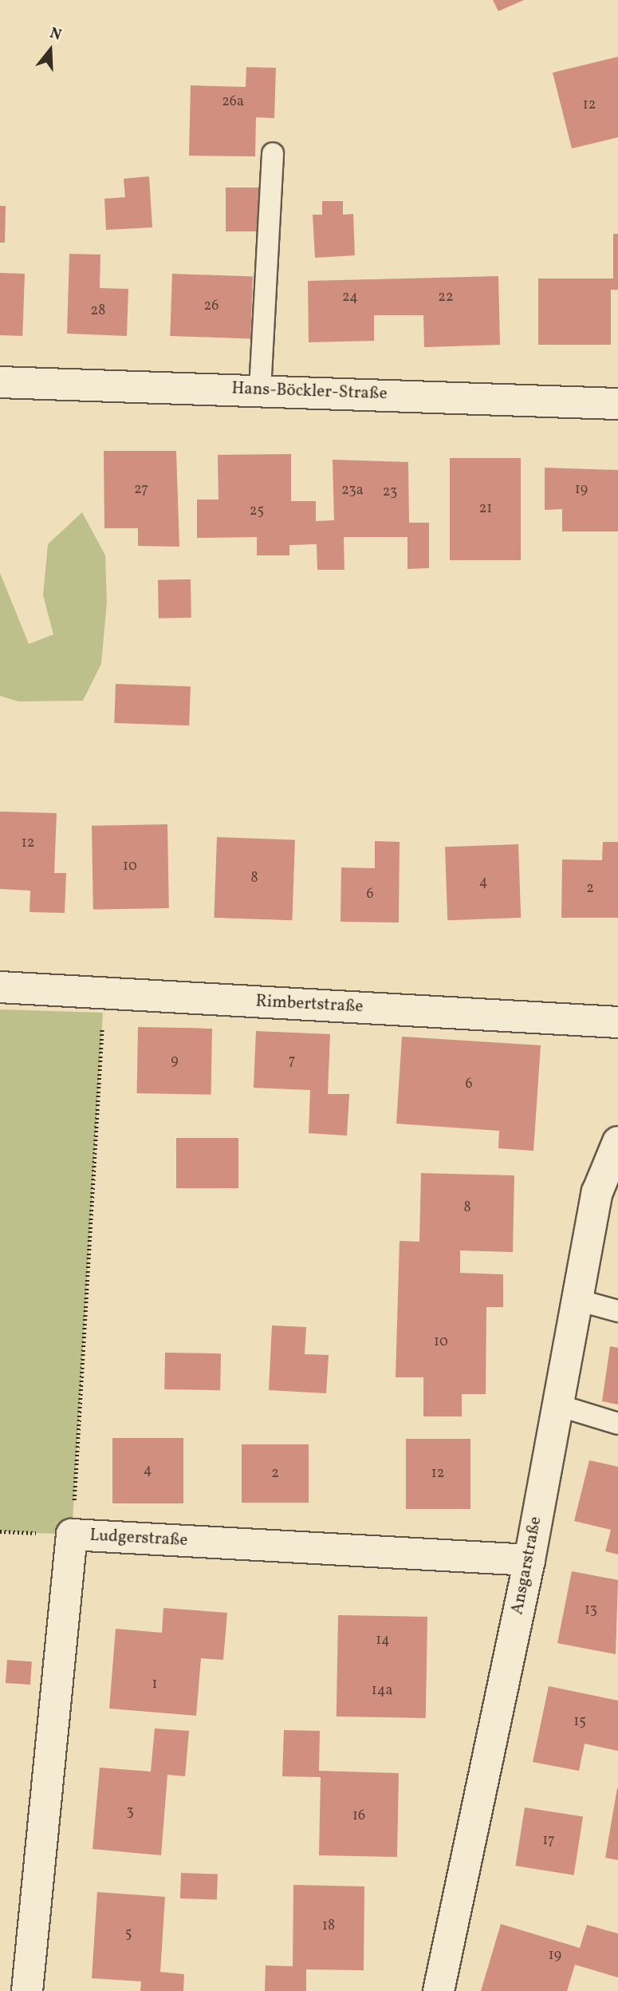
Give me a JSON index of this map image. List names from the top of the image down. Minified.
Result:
{"streets":{"street":["Hans-Böckler-Straße","Rimbertstraße","Ludgerstraße","Ansgarstraße"]},"crossings":[["Ludgerstraße","Ansgarstraße"]],"house_numbers":["26a","12","24","22","26","28","27","19","23a","23","21","25","12","10","8","4","2","6","9","7","6","8","10","4","2","12","13","14","1","14a","15","3","16","17","18","5","19"],"north":"top"}
